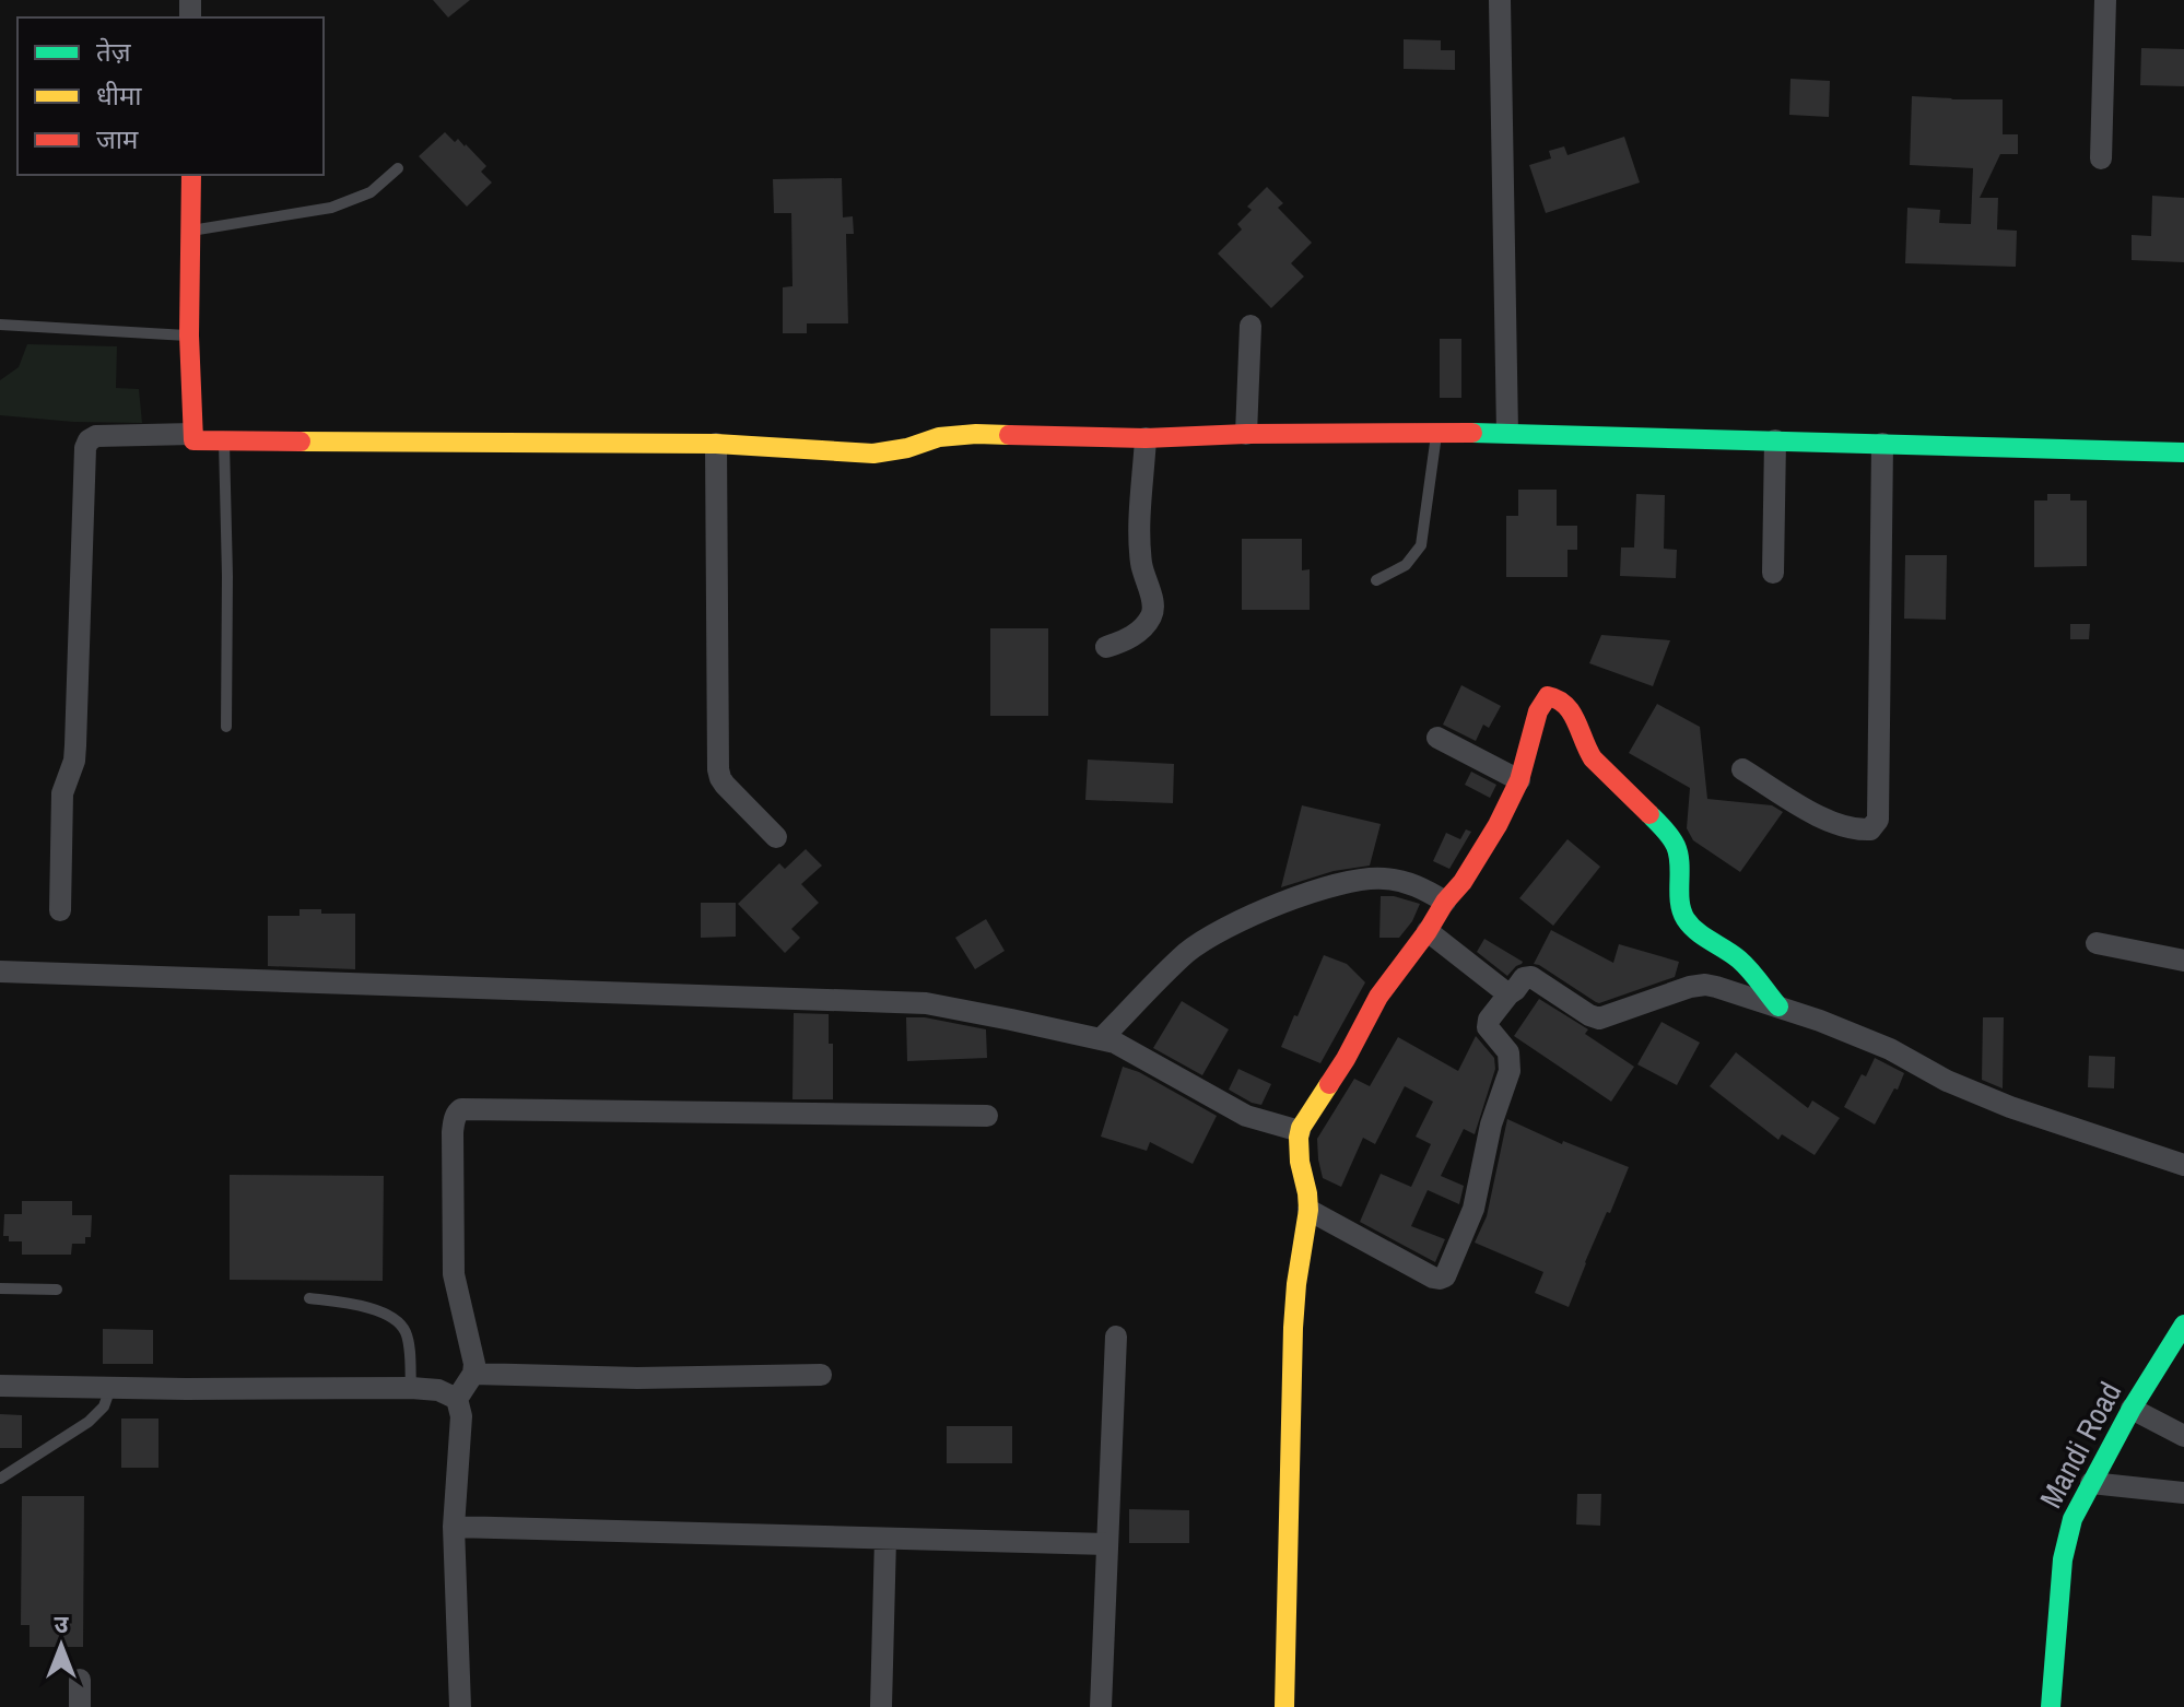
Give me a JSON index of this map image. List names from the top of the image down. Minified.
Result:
{"streets":{"street":["Mandi Road"]},"legend":["तेज़","धीमा","जाम"],"north":"top"}
